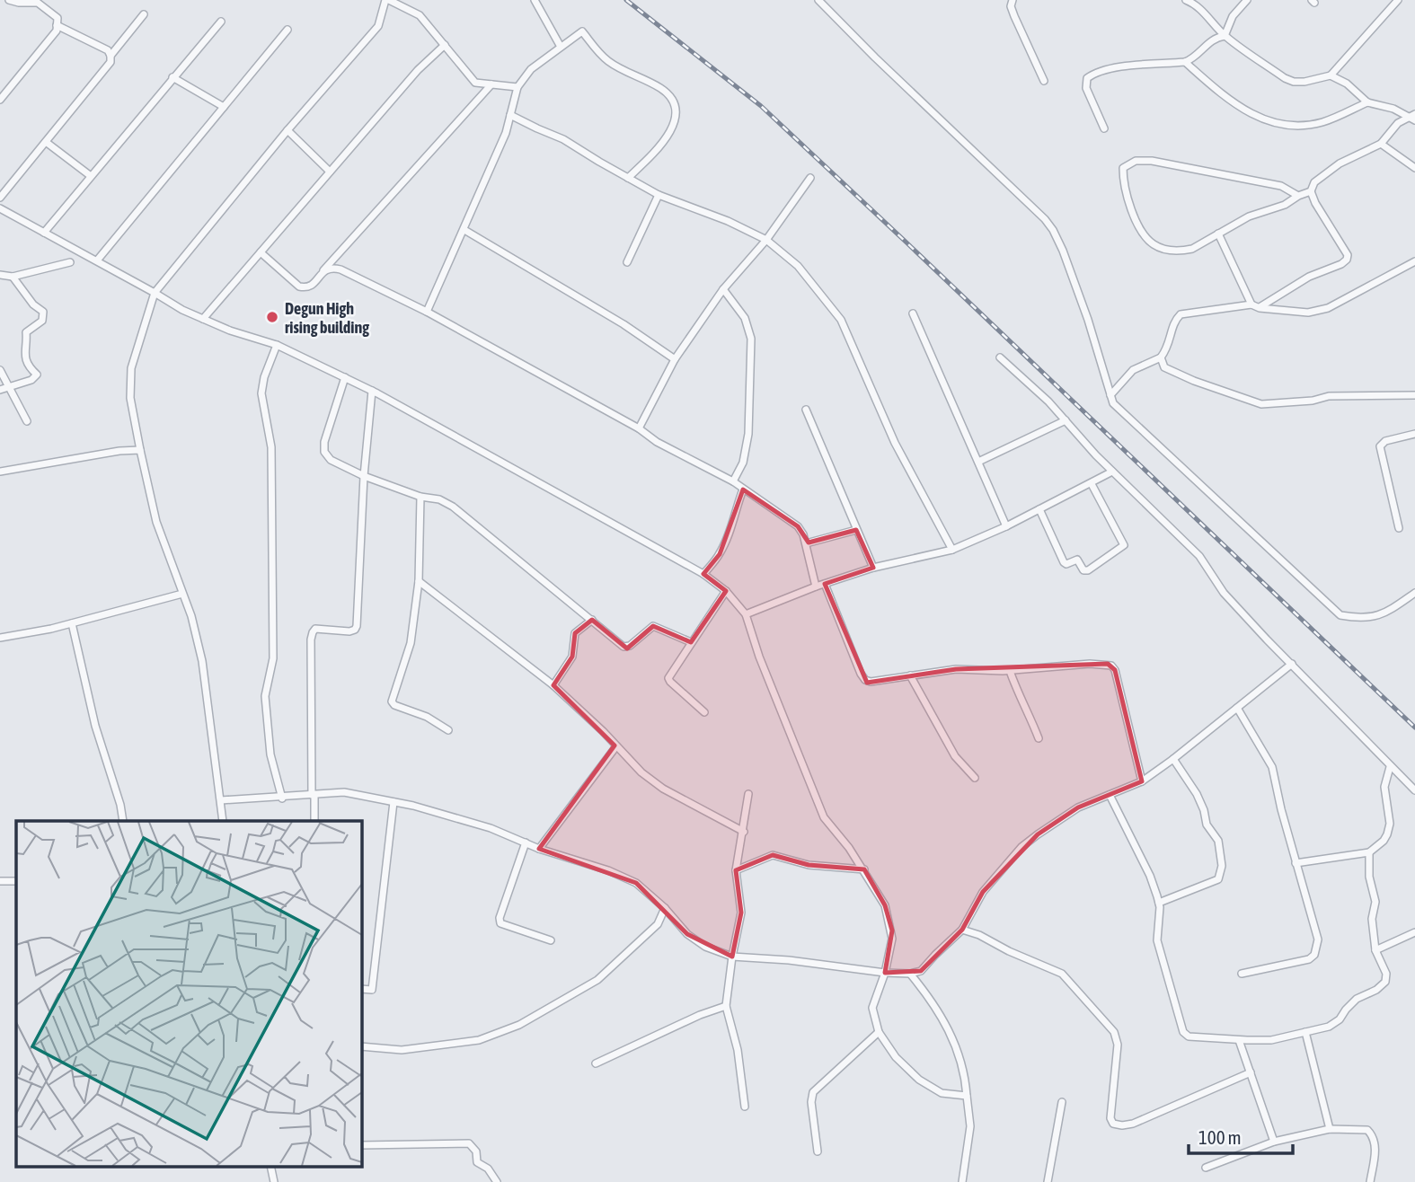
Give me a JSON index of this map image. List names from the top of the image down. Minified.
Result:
{"places":["Degun High rising building"],"scale_bar":"100 m"}
